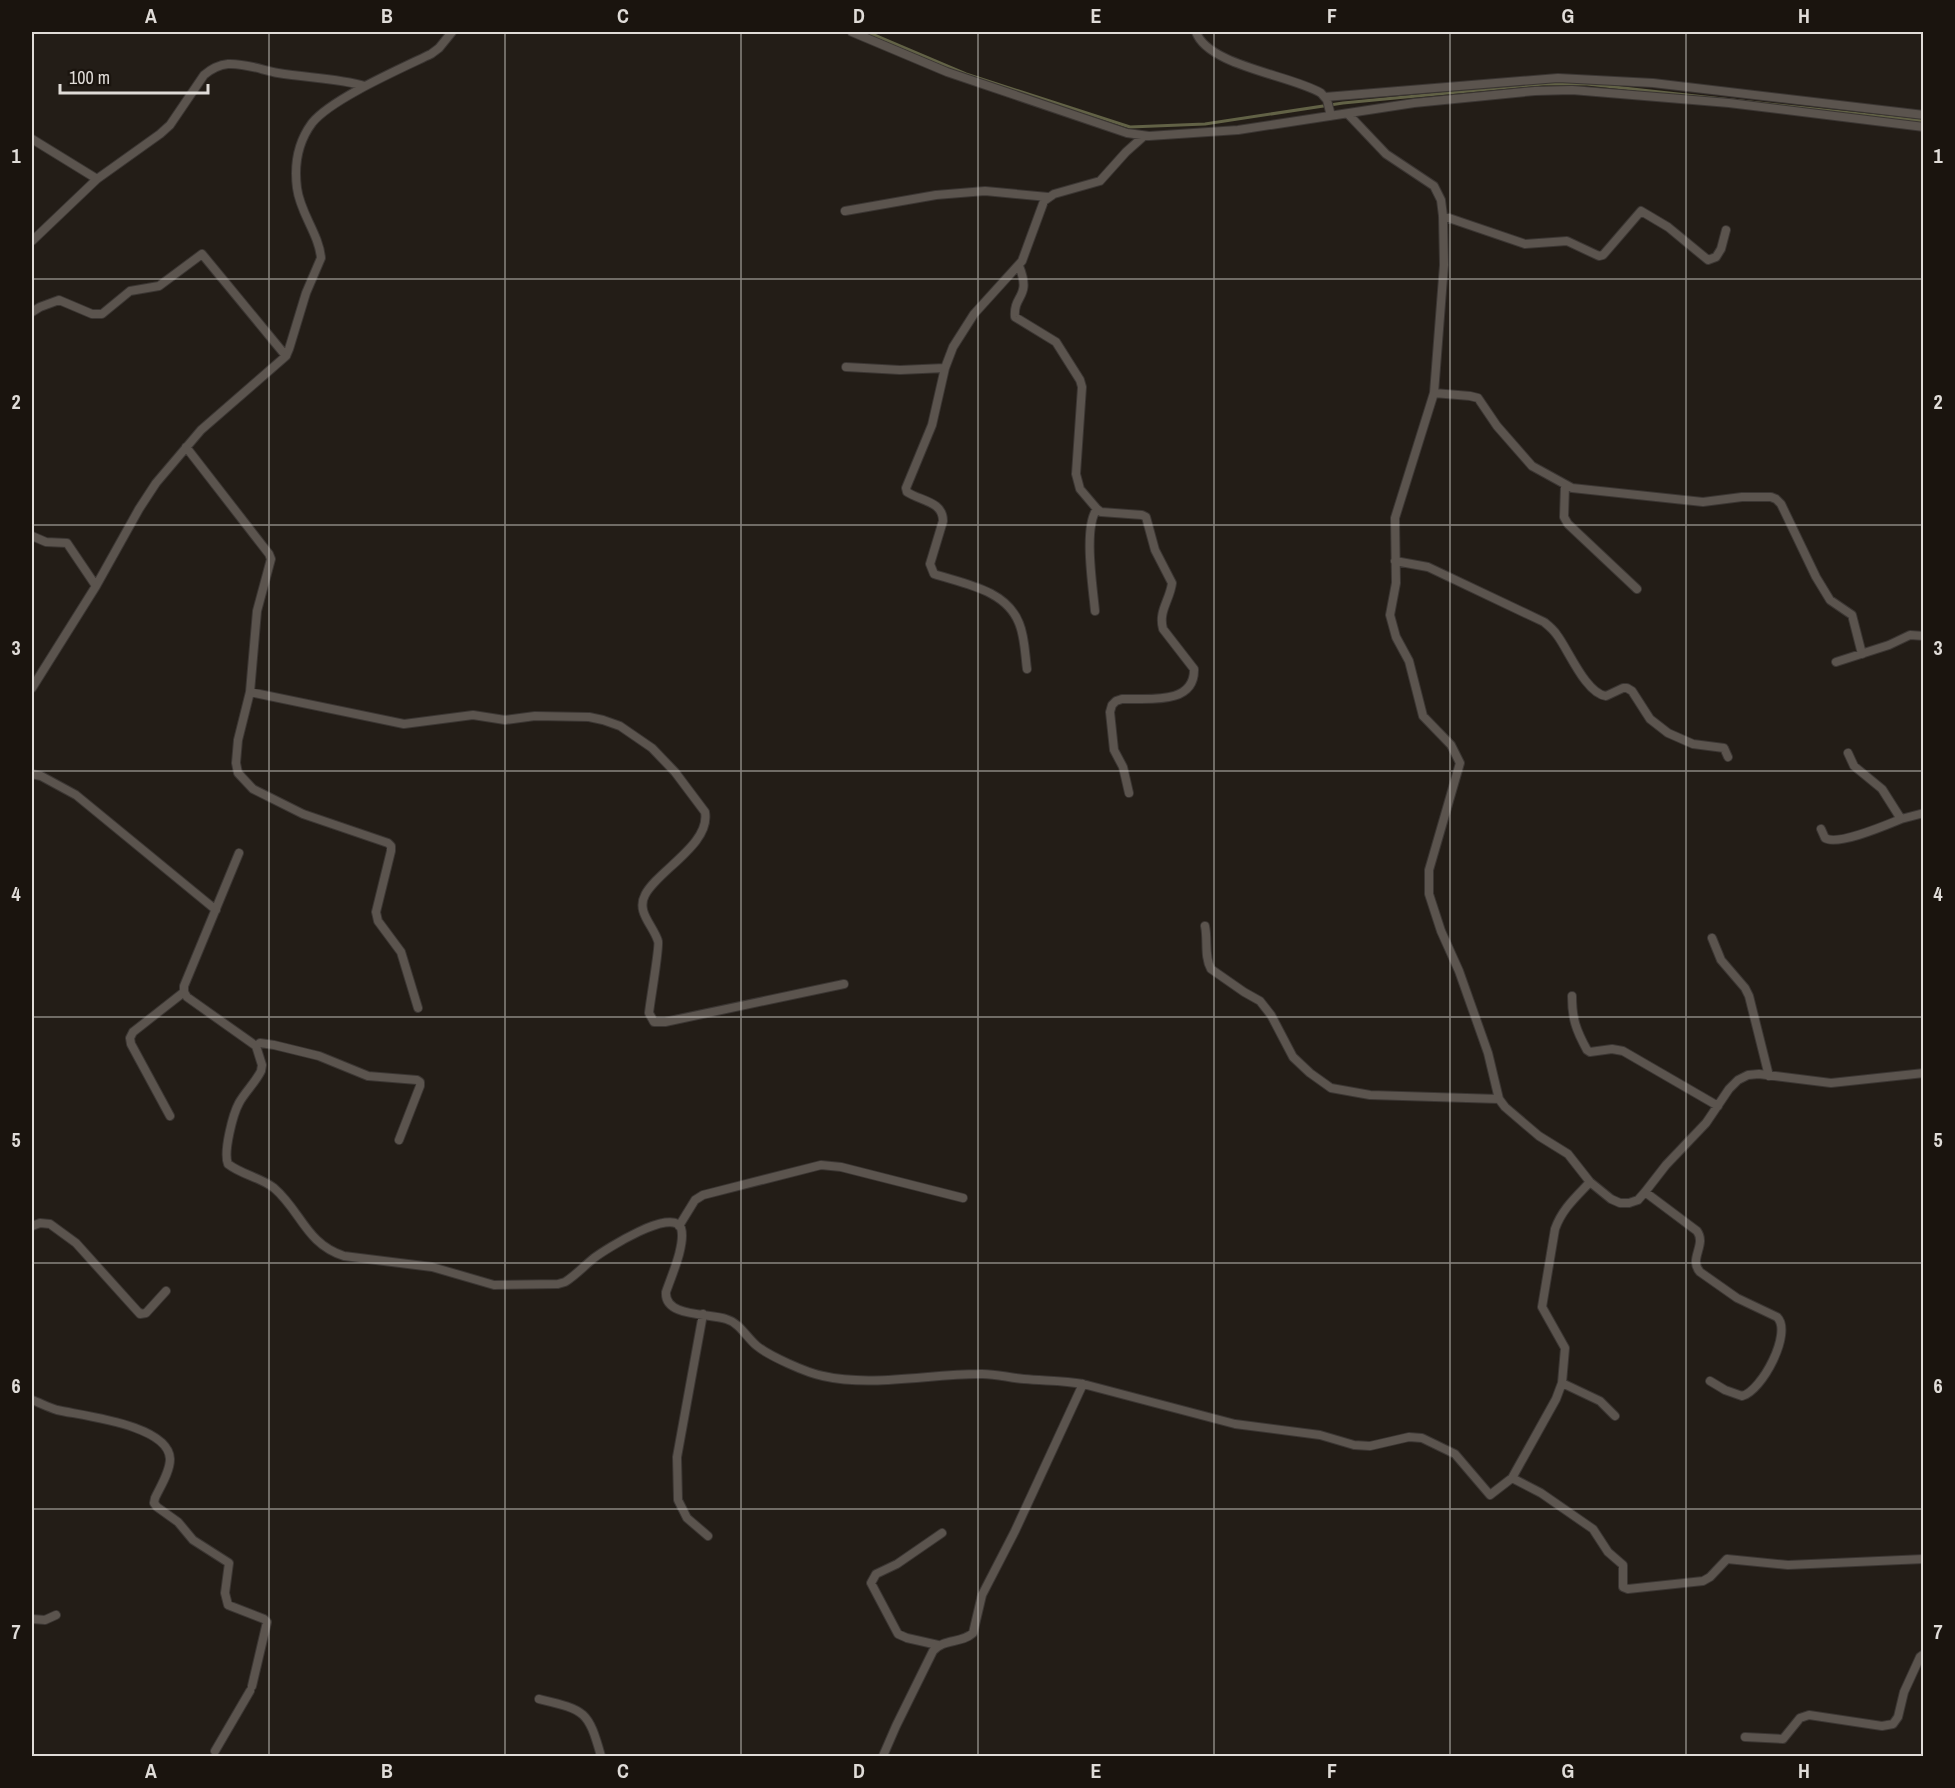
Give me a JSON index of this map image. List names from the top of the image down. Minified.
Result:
{"scale_bar":"100 m","grid":{"columns":["A","B","C","D","E","F","G","H"],"rows":["1","2","3","4","5","6","7"]}}
